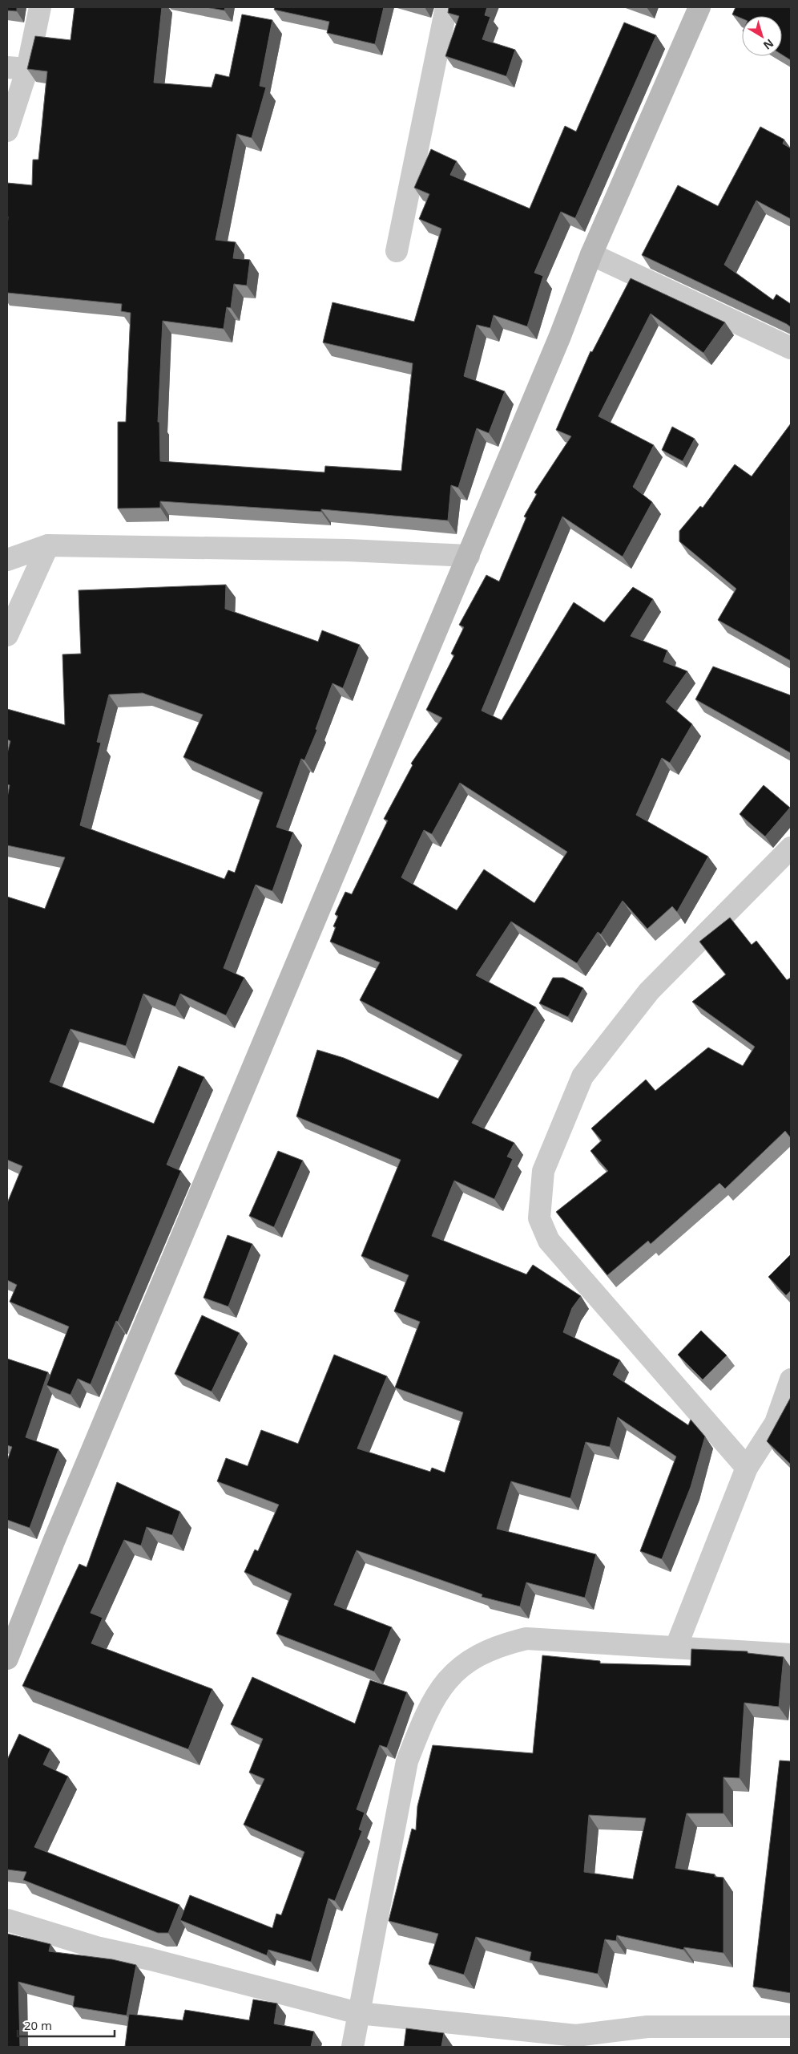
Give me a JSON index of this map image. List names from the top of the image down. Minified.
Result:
{"scale_bar":"20 m","north":"bottom right"}
